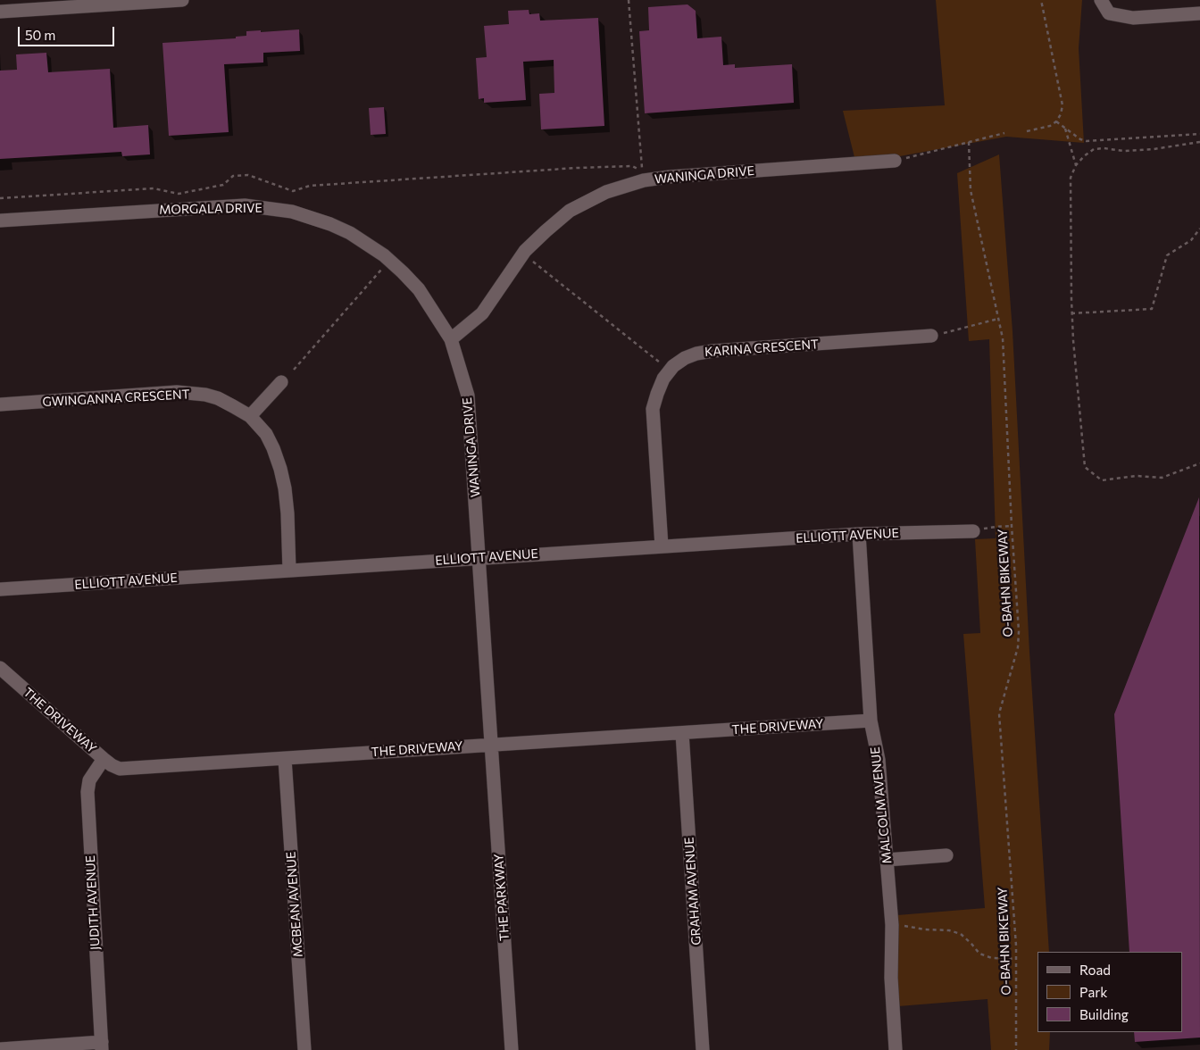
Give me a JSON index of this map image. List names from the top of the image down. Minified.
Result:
{"streets":{"street":["WANINGA DRIVE","MORGALA DRIVE","KARINA CRESCENT","GWINGANNA CRESCENT","ELLIOTT AVENUE","THE DRIVEWAY","MALCOLM AVENUE","GRAHAM AVENUE","THE PARKWAY","JUDITH AVENUE","MCBEAN AVENUE"],"path":["O-BAHN BIKEWAY"]},"crossings":[["WANINGA DRIVE","MORGALA DRIVE"],["WANINGA DRIVE","ELLIOTT AVENUE"],["WANINGA DRIVE","THE DRIVEWAY"],["WANINGA DRIVE","THE PARKWAY"],["KARINA CRESCENT","ELLIOTT AVENUE"],["GWINGANNA CRESCENT","ELLIOTT AVENUE"],["ELLIOTT AVENUE","MALCOLM AVENUE"],["THE DRIVEWAY","MALCOLM AVENUE"],["THE DRIVEWAY","GRAHAM AVENUE"],["THE DRIVEWAY","THE PARKWAY"],["THE DRIVEWAY","JUDITH AVENUE"],["THE DRIVEWAY","MCBEAN AVENUE"]],"legend":["Road","Park","Building"],"scale_bar":"50 m"}
